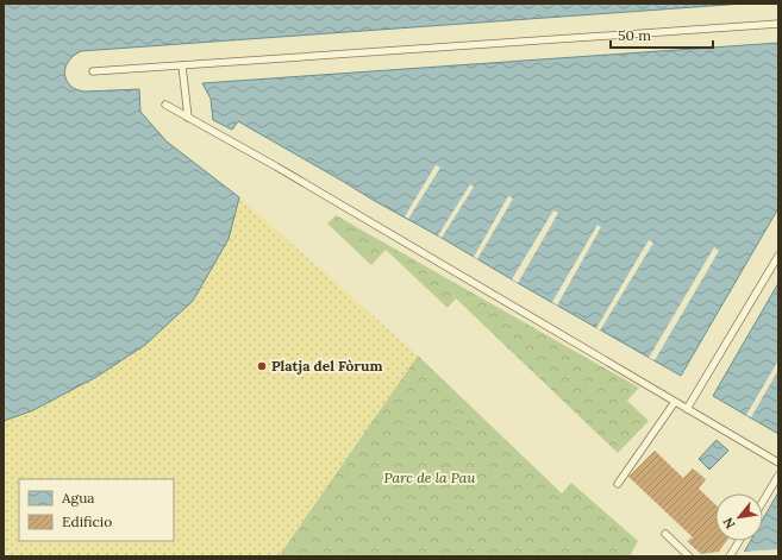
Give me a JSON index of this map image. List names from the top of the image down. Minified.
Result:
{"parks":["Parc de la Pau"],"places":["Platja del Fòrum"],"legend":["Agua","Edificio"],"scale_bar":"50 m","north":"bottom left"}
